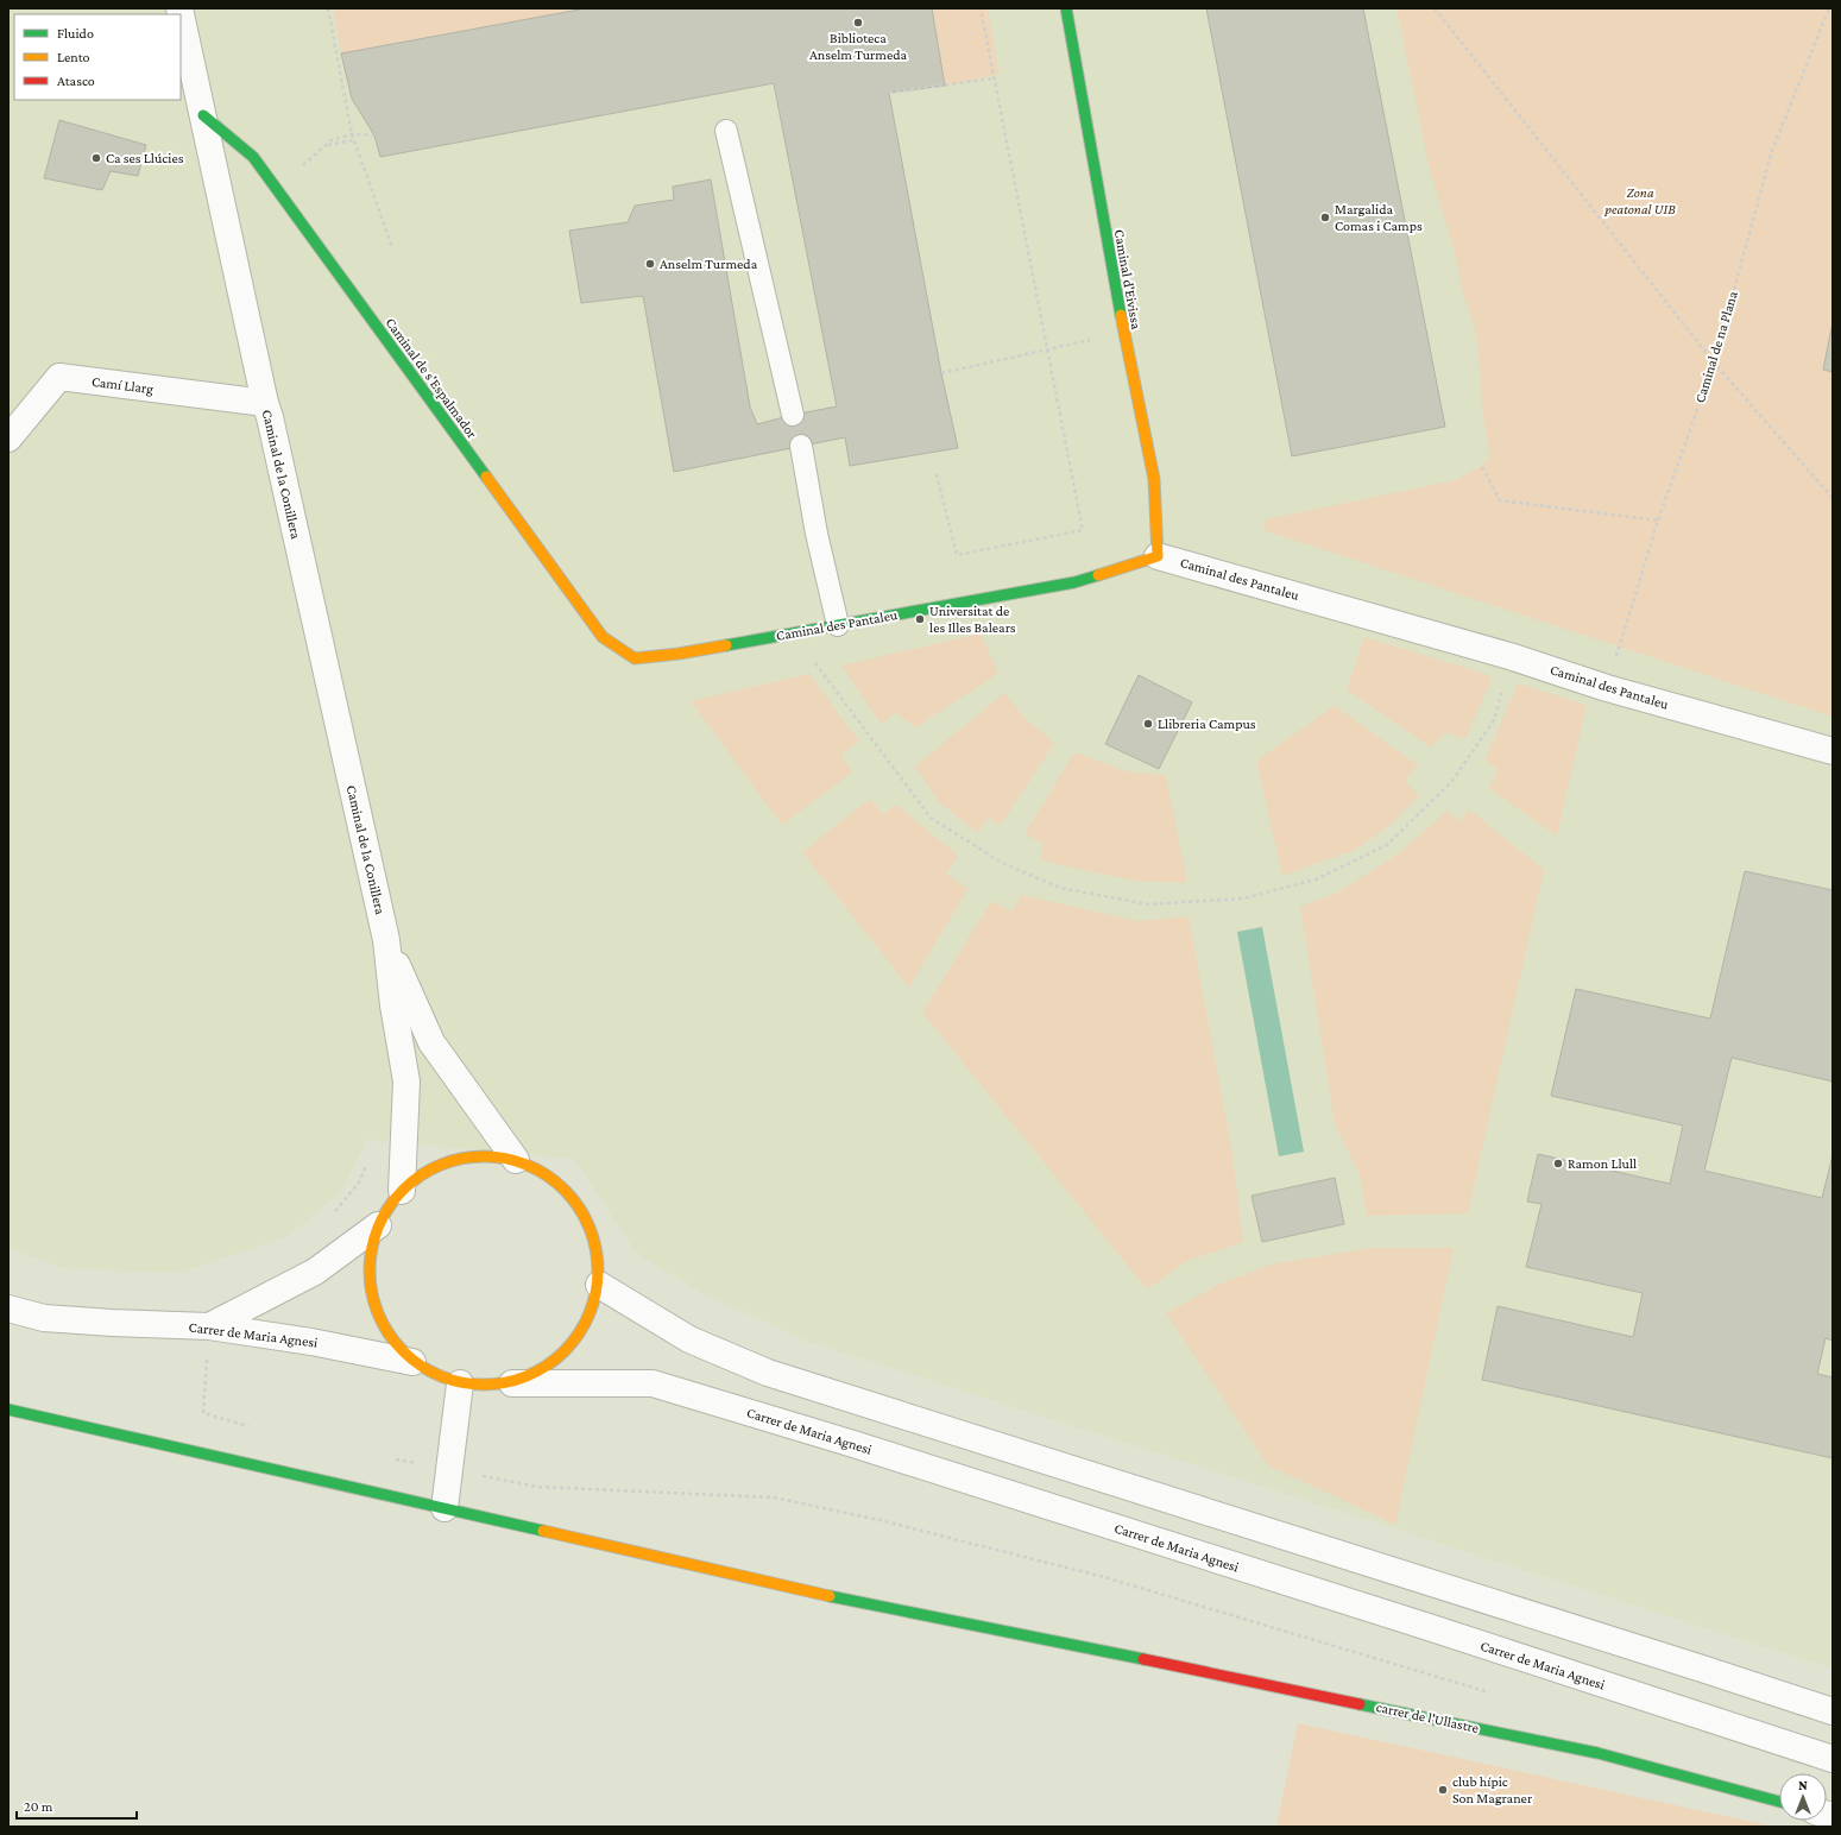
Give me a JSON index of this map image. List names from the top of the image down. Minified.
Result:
{"streets":{"street":["Caminal d'Eivissa","Caminal de s'Espalmador","Camí Llarg","Caminal de la Conillera","Caminal des Pantaleu","Carrer de Maria Agnesi","carrer de l'Ullastre"],"path":["Caminal de na Plana"]},"crossings":[["Caminal d'Eivissa","Caminal des Pantaleu"],["Caminal de na Plana","Caminal des Pantaleu"],["Caminal de s'Espalmador","Caminal de la Conillera"],["Caminal de s'Espalmador","Caminal des Pantaleu"],["Camí Llarg","Caminal de la Conillera"]],"parks":["Zona peatonal UIB"],"places":["Biblioteca Anselm Turmeda","Ca ses Llúcies","Margalida Comas i Camps","Anselm Turmeda","Universitat de les Illes Balears","Llibreria Campus","Ramon Llull","club hípic Son Magraner"],"legend":["Fluido","Lento","Atasco"],"scale_bar":"20 m","north":"top"}
